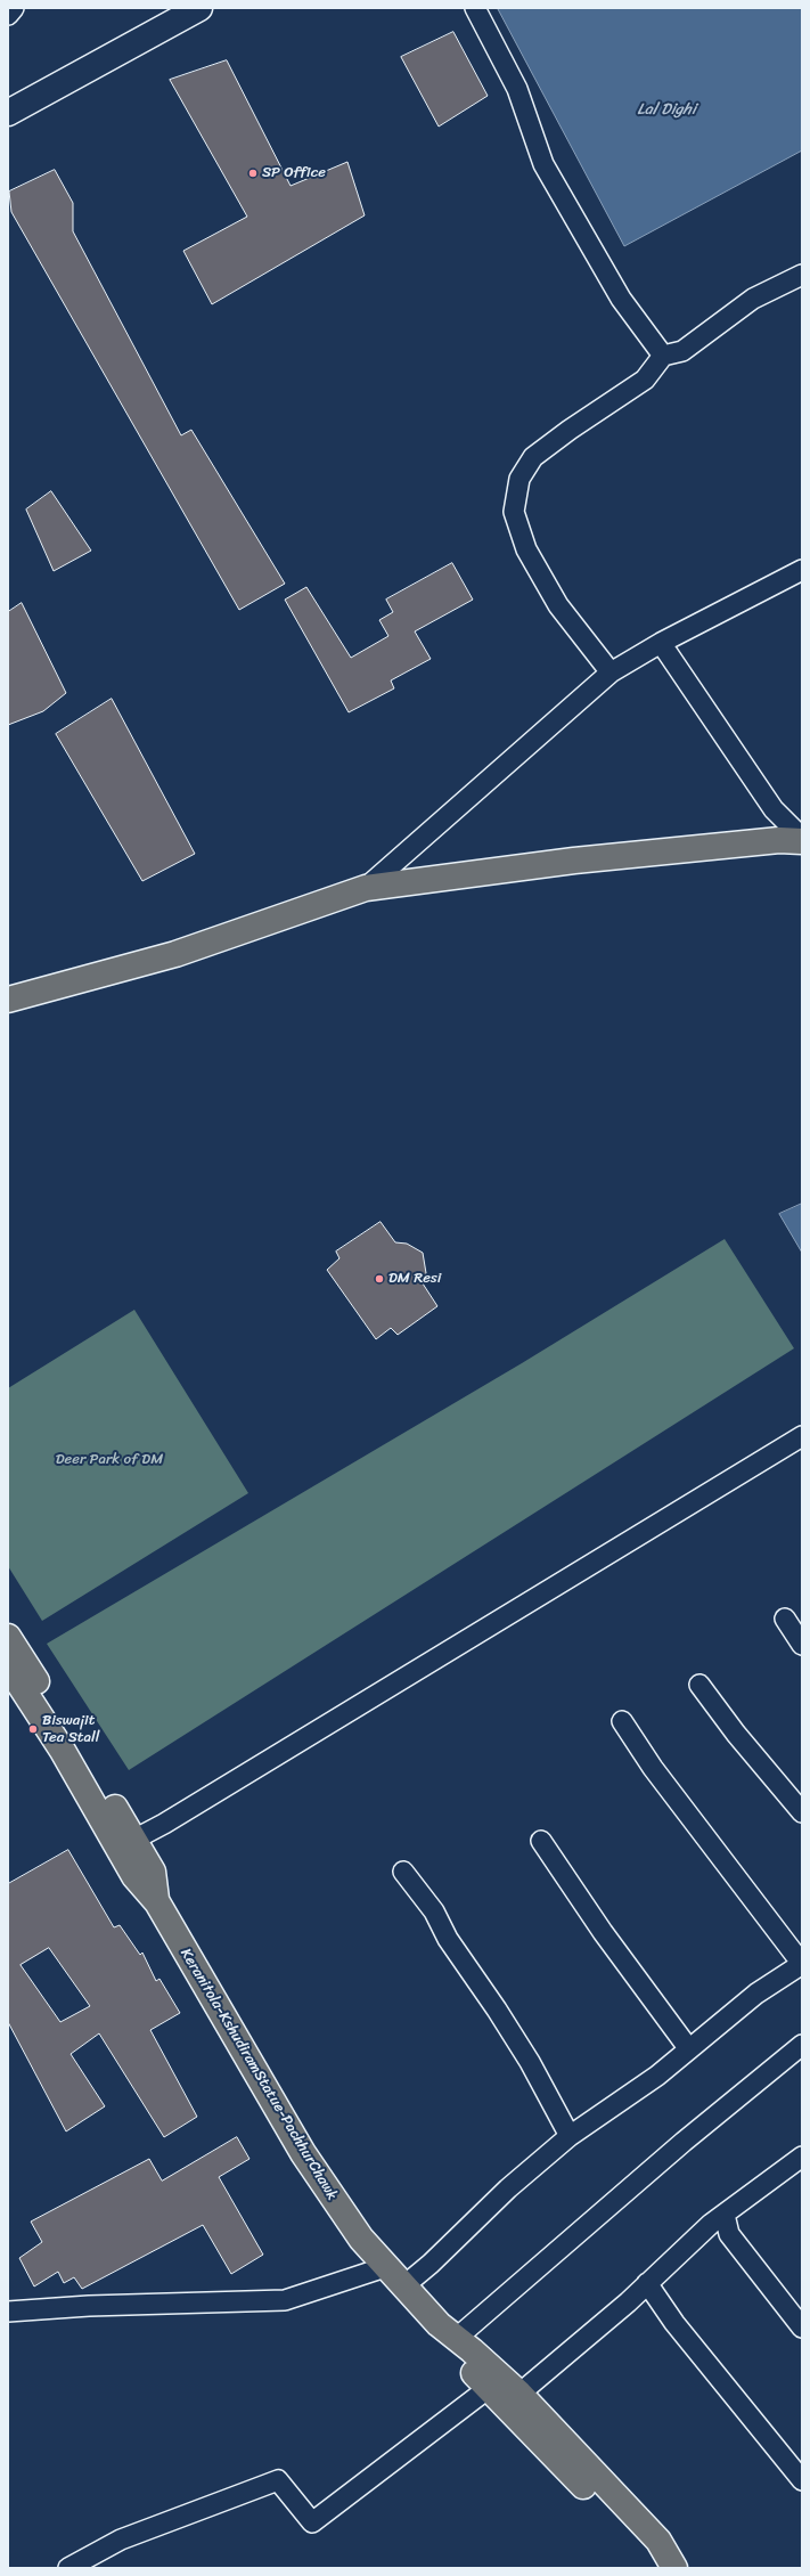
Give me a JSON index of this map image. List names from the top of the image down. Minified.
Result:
{"streets":{"main road":["Keranitola-KshudiramStatue-PachhurChawk"]},"water":["Lal Dighi"],"parks":["Deer Park of DM"],"places":["SP Office","DM Resi","Biswajit Tea Stall"]}
